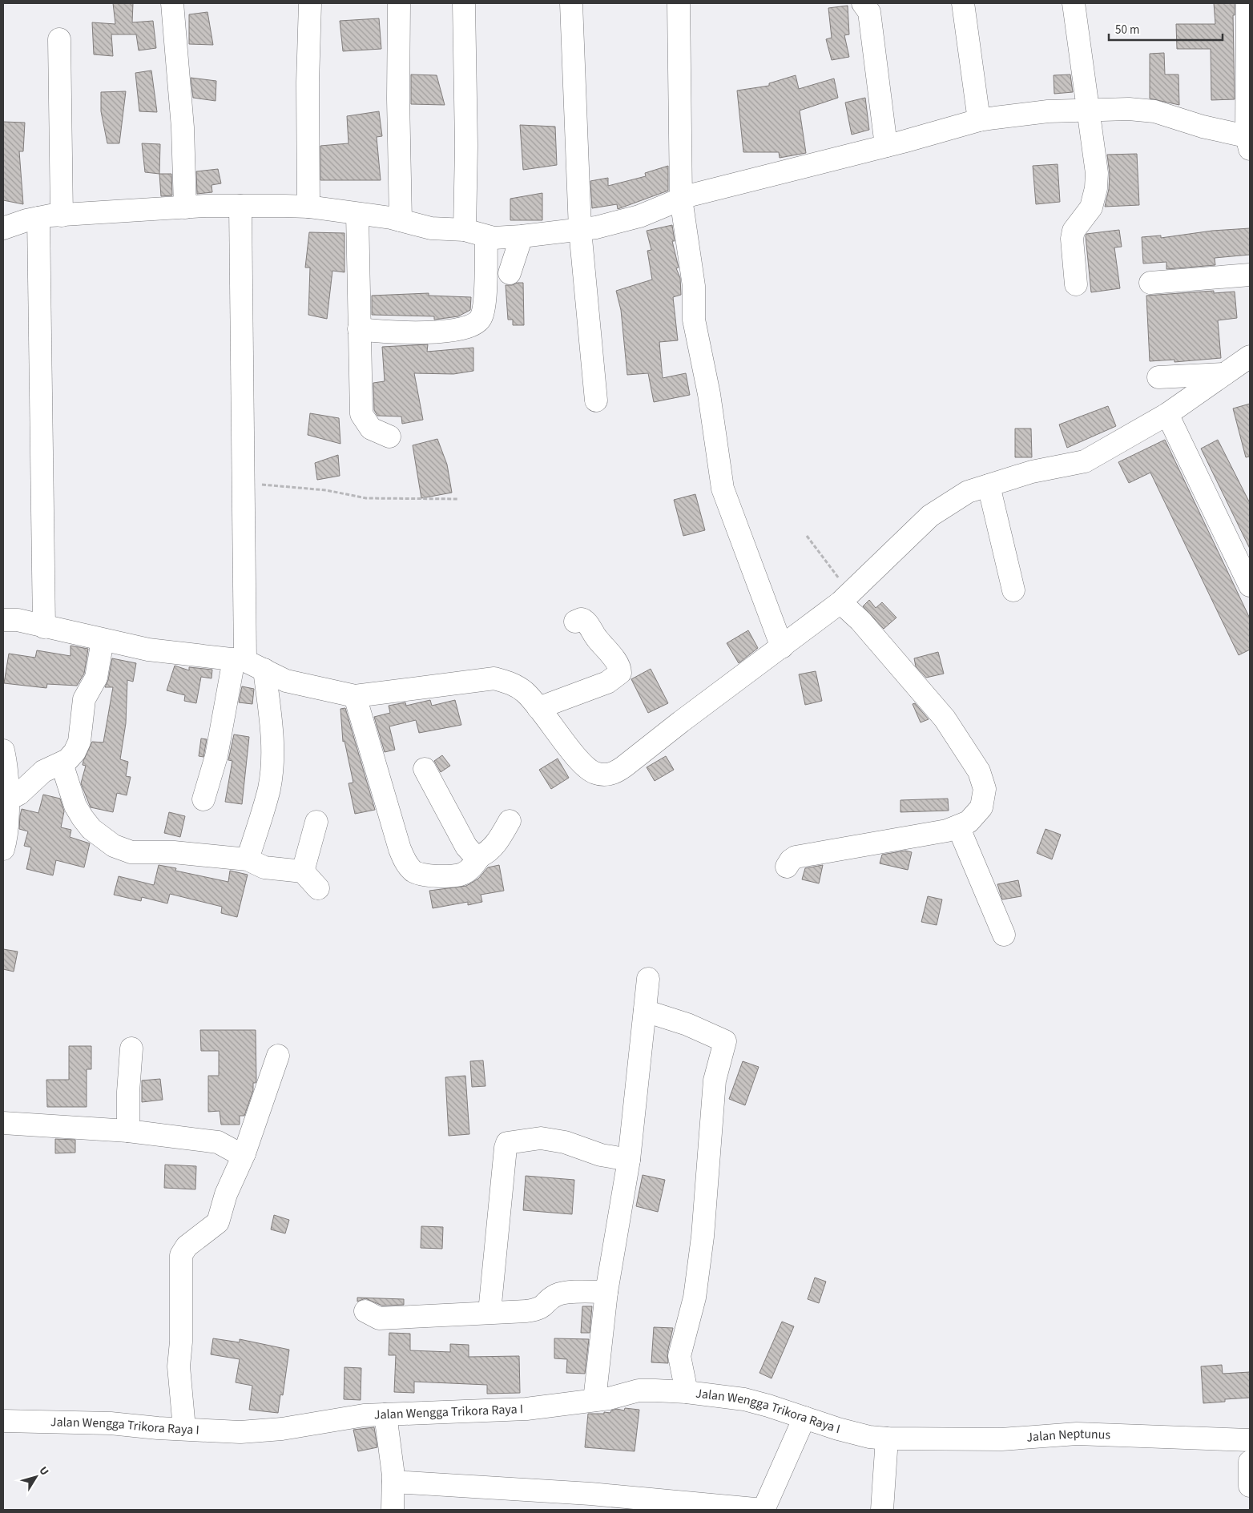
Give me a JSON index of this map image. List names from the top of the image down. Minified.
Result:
{"streets":{"street":["Jalan Wengga Trikora Raya I","Jalan Neptunus"]},"crossings":[["Jalan Wengga Trikora Raya I","Jalan Neptunus"]],"scale_bar":"50 m","north":"top right"}
